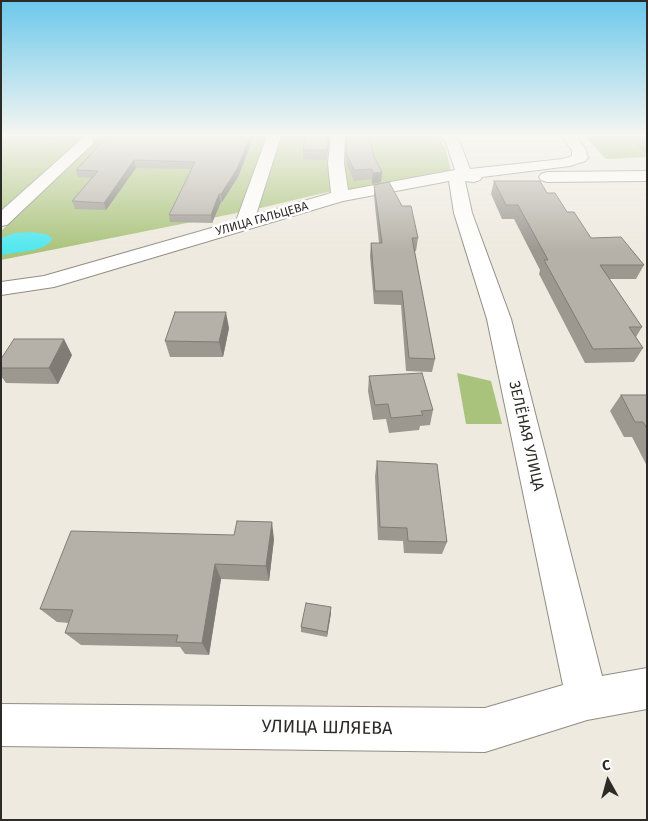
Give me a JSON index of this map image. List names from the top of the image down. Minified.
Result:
{"streets":{"street":["УЛИЦА ГАЛЬЦЕВА","ЗЕЛЁНАЯ УЛИЦА","УЛИЦА ШЛЯЕВА"]},"crossings":[["УЛИЦА ГАЛЬЦЕВА","ЗЕЛЁНАЯ УЛИЦА"],["ЗЕЛЁНАЯ УЛИЦА","УЛИЦА ШЛЯЕВА"]],"north":"top"}
